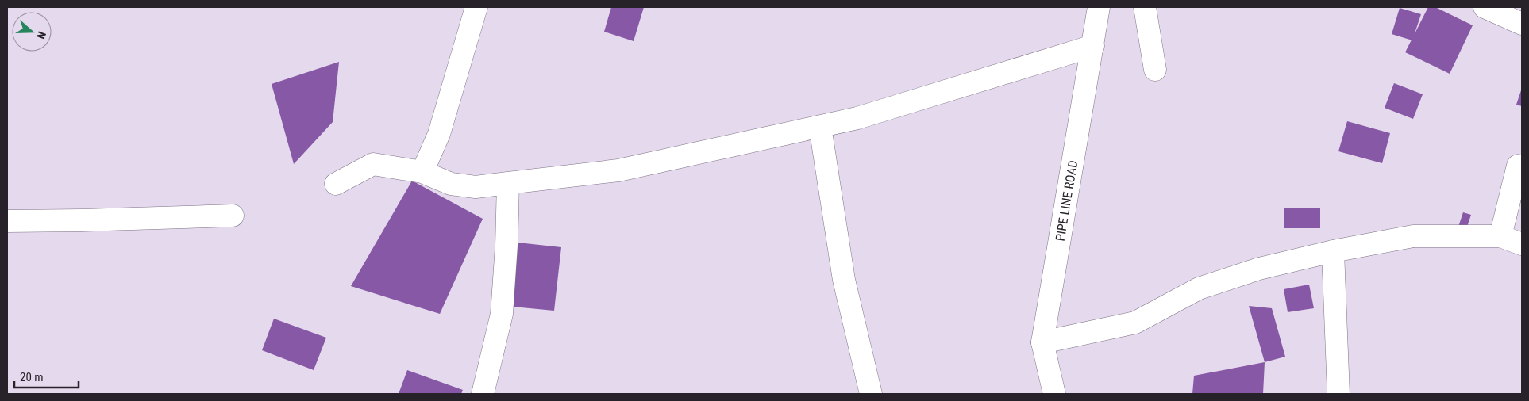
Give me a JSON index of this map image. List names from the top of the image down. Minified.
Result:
{"streets":{"street":["PIPE LINE ROAD"]},"scale_bar":"20 m","north":"right"}
